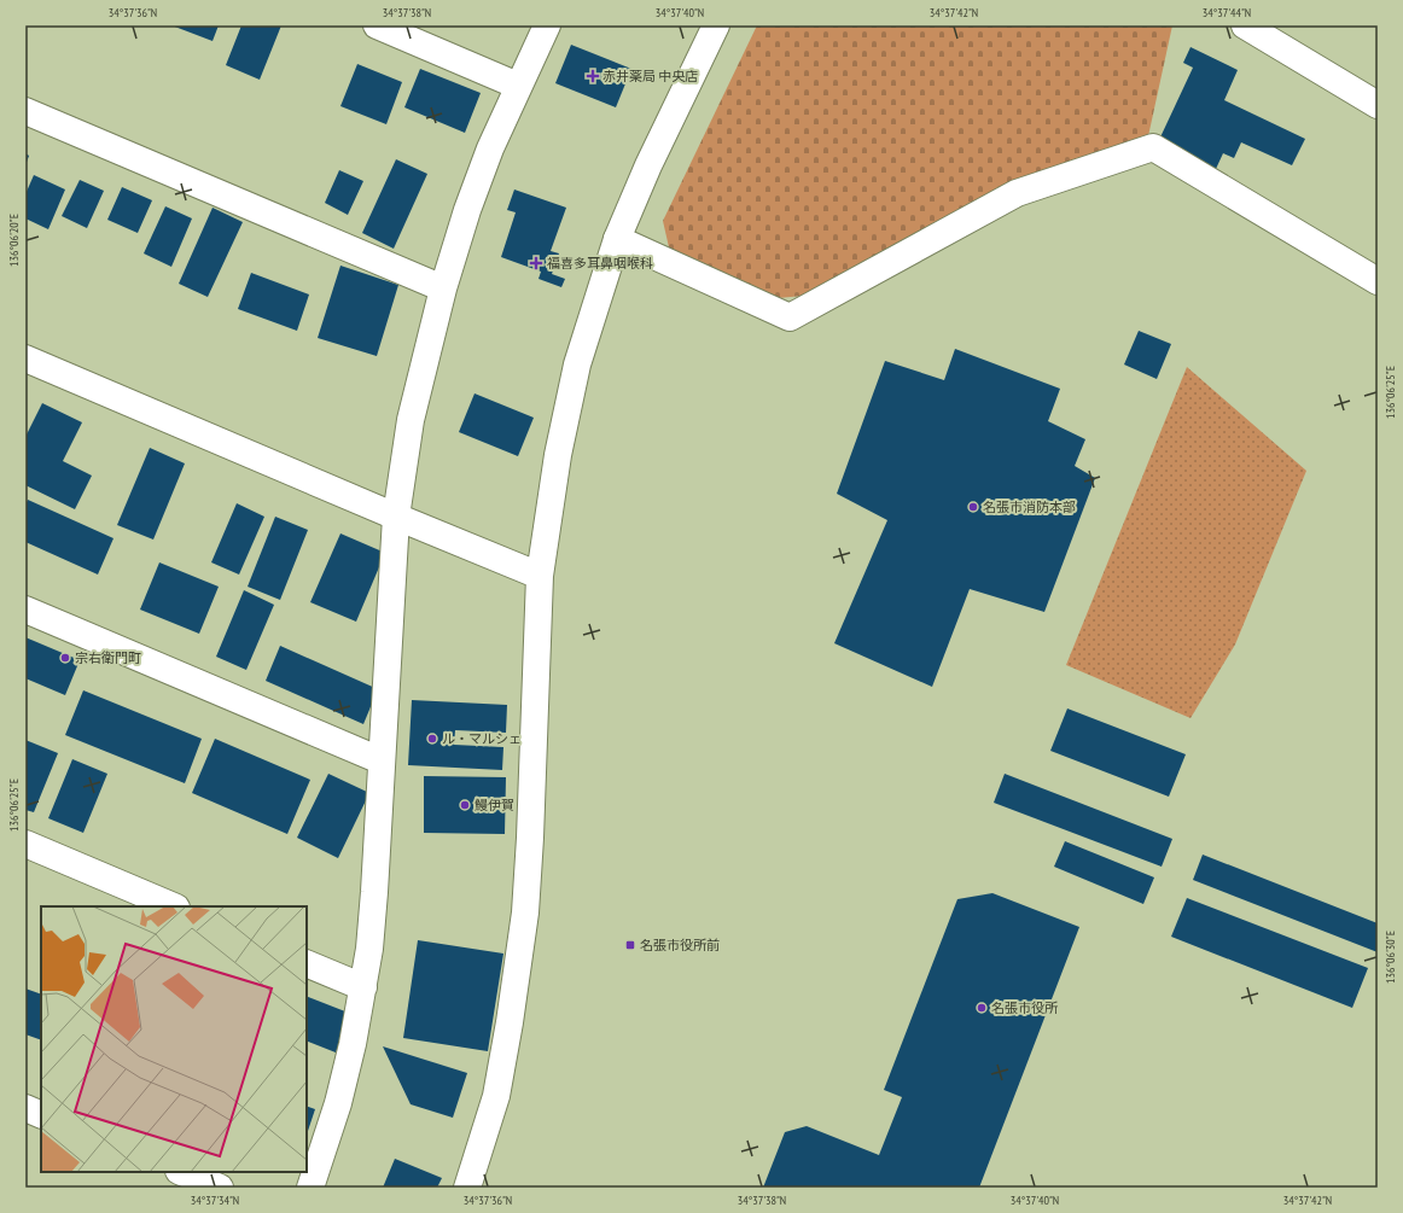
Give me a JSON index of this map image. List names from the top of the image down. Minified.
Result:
{"places":{"health":["赤井薬局 中央店","福喜多耳鼻咽喉科"],"other":["名張市消防本部","宗右衛門町","ル・マルシェ","鰻伊賀","名張市役所"],"transit":["名張市役所前"]},"coordinates":["34°37'36\"N","34°37'38\"N","34°37'40\"N","34°37'42\"N","34°37'44\"N","136°06'20\"E","136°06'25\"E","136°06'30\"E","34°37'34\"N"]}
